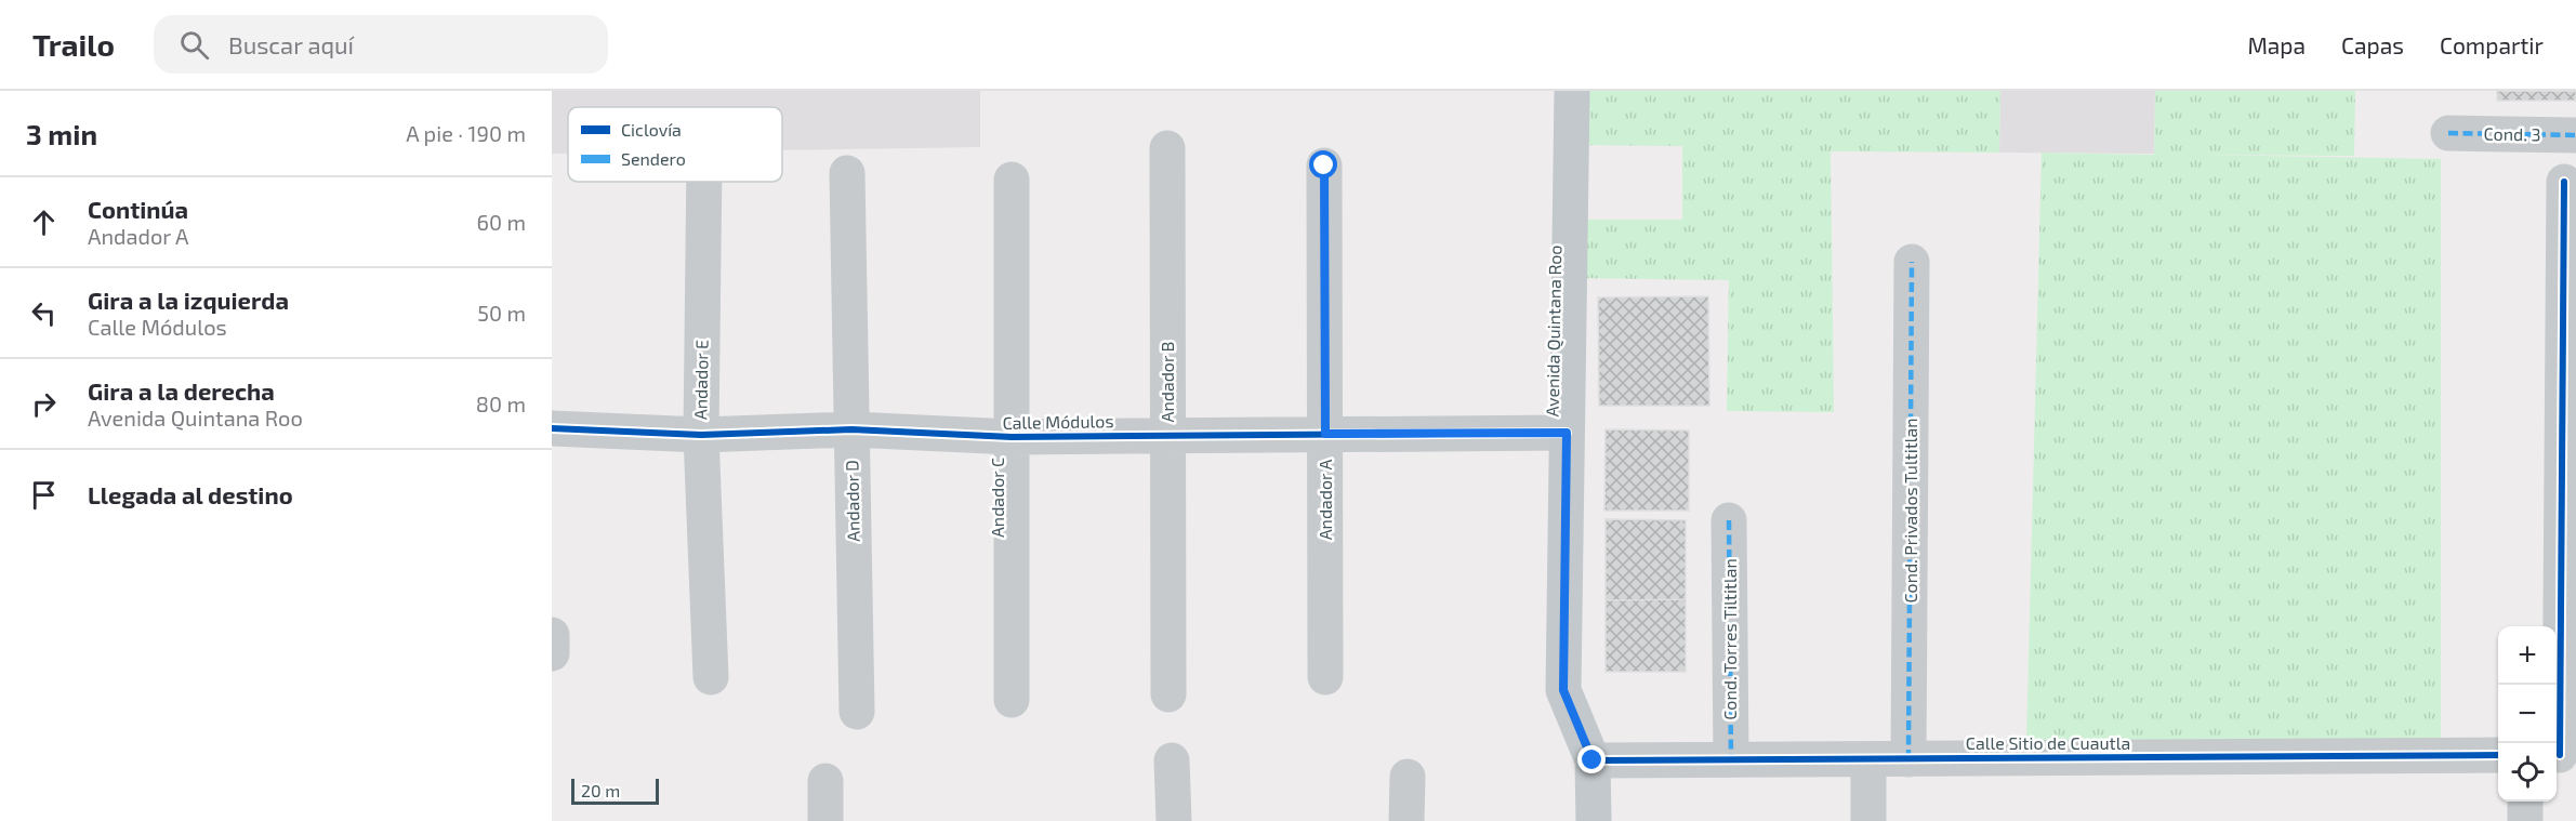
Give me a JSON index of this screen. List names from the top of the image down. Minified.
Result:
{"streets":{"main road":["Avenida Quintana Roo"],"street":["Cond. 3","Andador E","Andador B","Calle Módulos","Andador C","Andador A","Andador D","Cond. Privados Tultitlan","Cond. Torres Tiltitlan","Calle Sitio de Cuautla"]},"crossings":[["Avenida Quintana Roo","Calle Módulos"],["Avenida Quintana Roo","Calle Sitio de Cuautla"],["Andador E","Calle Módulos"],["Andador B","Calle Módulos"],["Calle Módulos","Andador C"],["Calle Módulos","Andador A"],["Calle Módulos","Andador D"],["Cond. Privados Tultitlan","Calle Sitio de Cuautla"],["Cond. Torres Tiltitlan","Calle Sitio de Cuautla"]],"legend":["Ciclovía","Sendero"],"scale_bar":"20 m","page":{"header":"Trailo","search":"Buscar aquí","nav":["Mapa","Capas","Compartir"],"heading":["3 min","A pie · 190 m"],"list":[["Continúa","Andador A","60 m"],["Gira a la izquierda","Calle Módulos","50 m"],["Gira a la derecha","Avenida Quintana Roo","80 m"],"Llegada al destino"],"map_buttons":["+","−"],"scale":"20 m"}}
